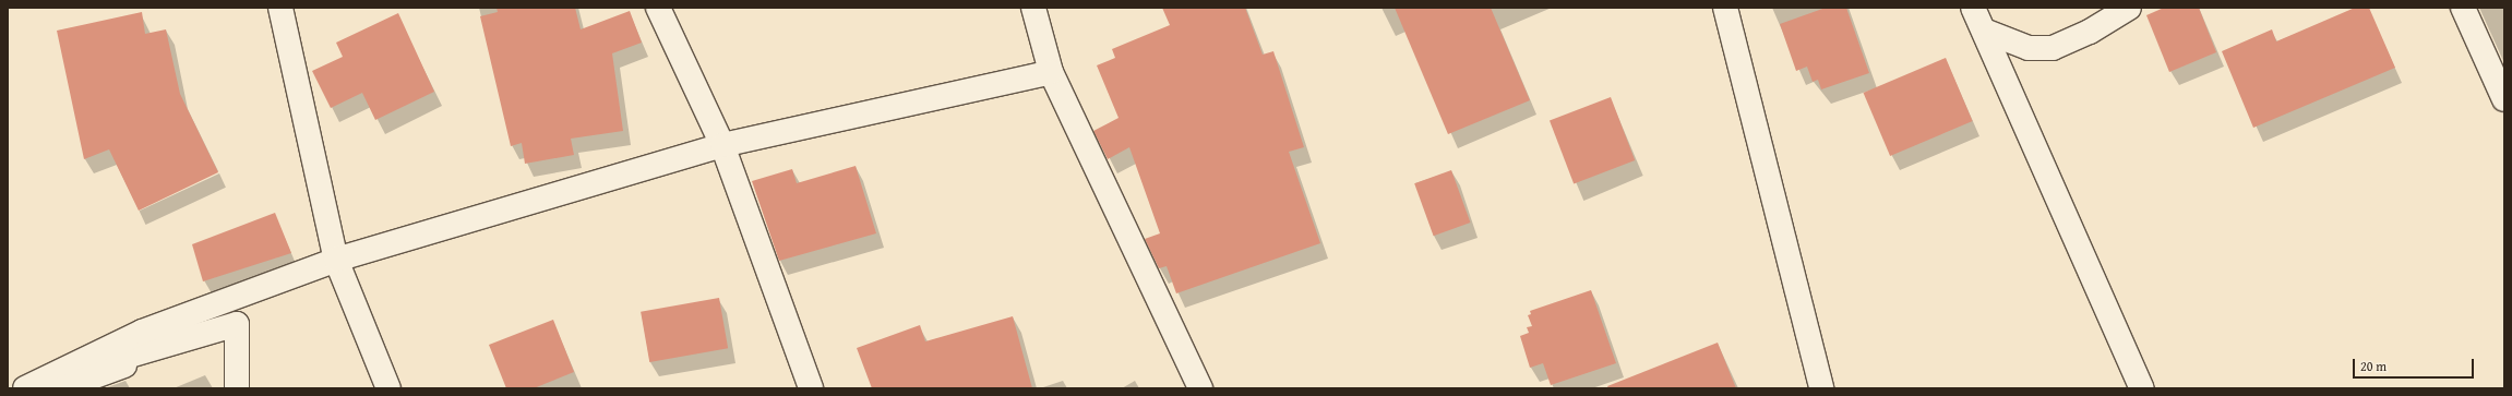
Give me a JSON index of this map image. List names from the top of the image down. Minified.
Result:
{"scale_bar":"20 m"}
